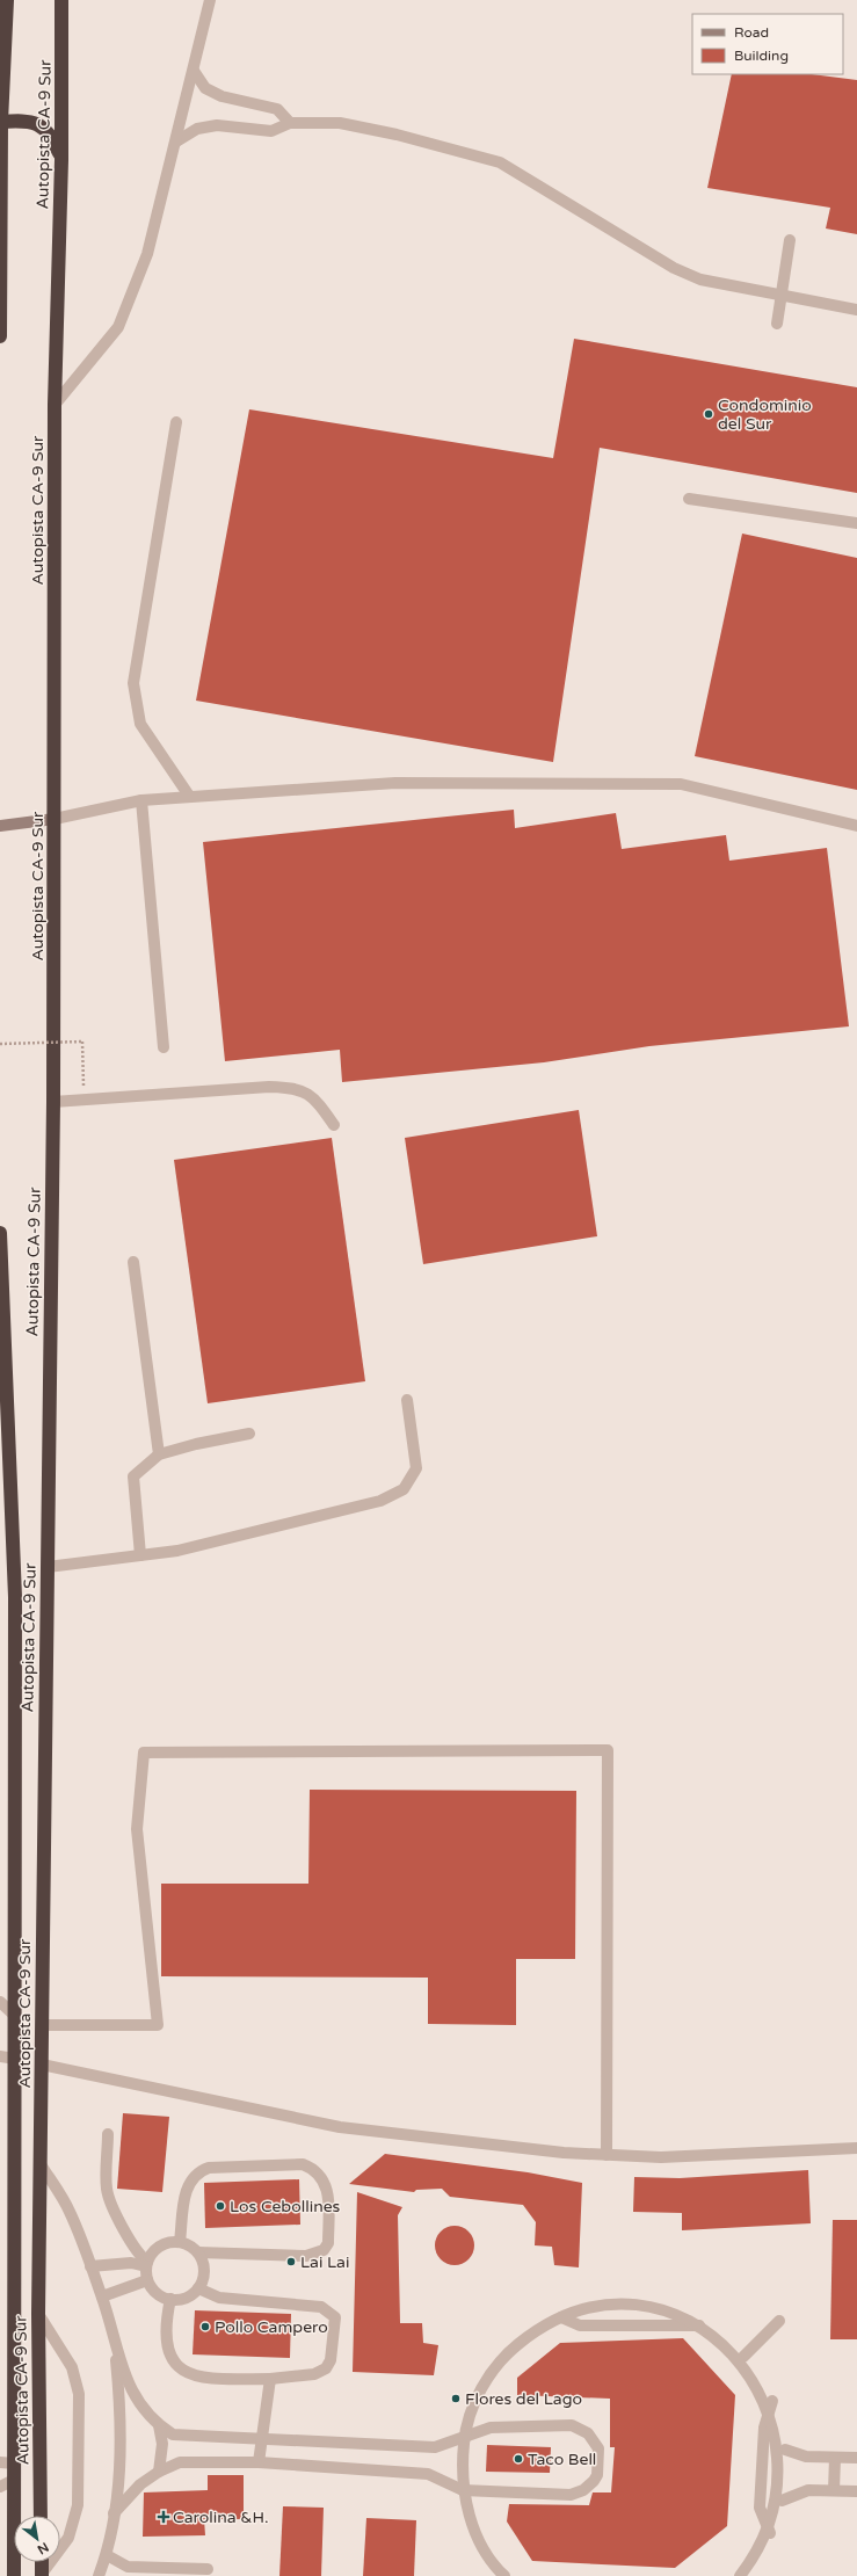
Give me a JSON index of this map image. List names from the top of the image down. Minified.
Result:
{"streets":{"highway":["Autopista CA-9 Sur"]},"places":{"other":["Condominio del Sur","Los Cebollines","Lai Lai","Pollo Campero","Flores del Lago","Taco Bell"],"health":["Carolina &H."]},"legend":["Road","Building"],"north":"bottom right"}
